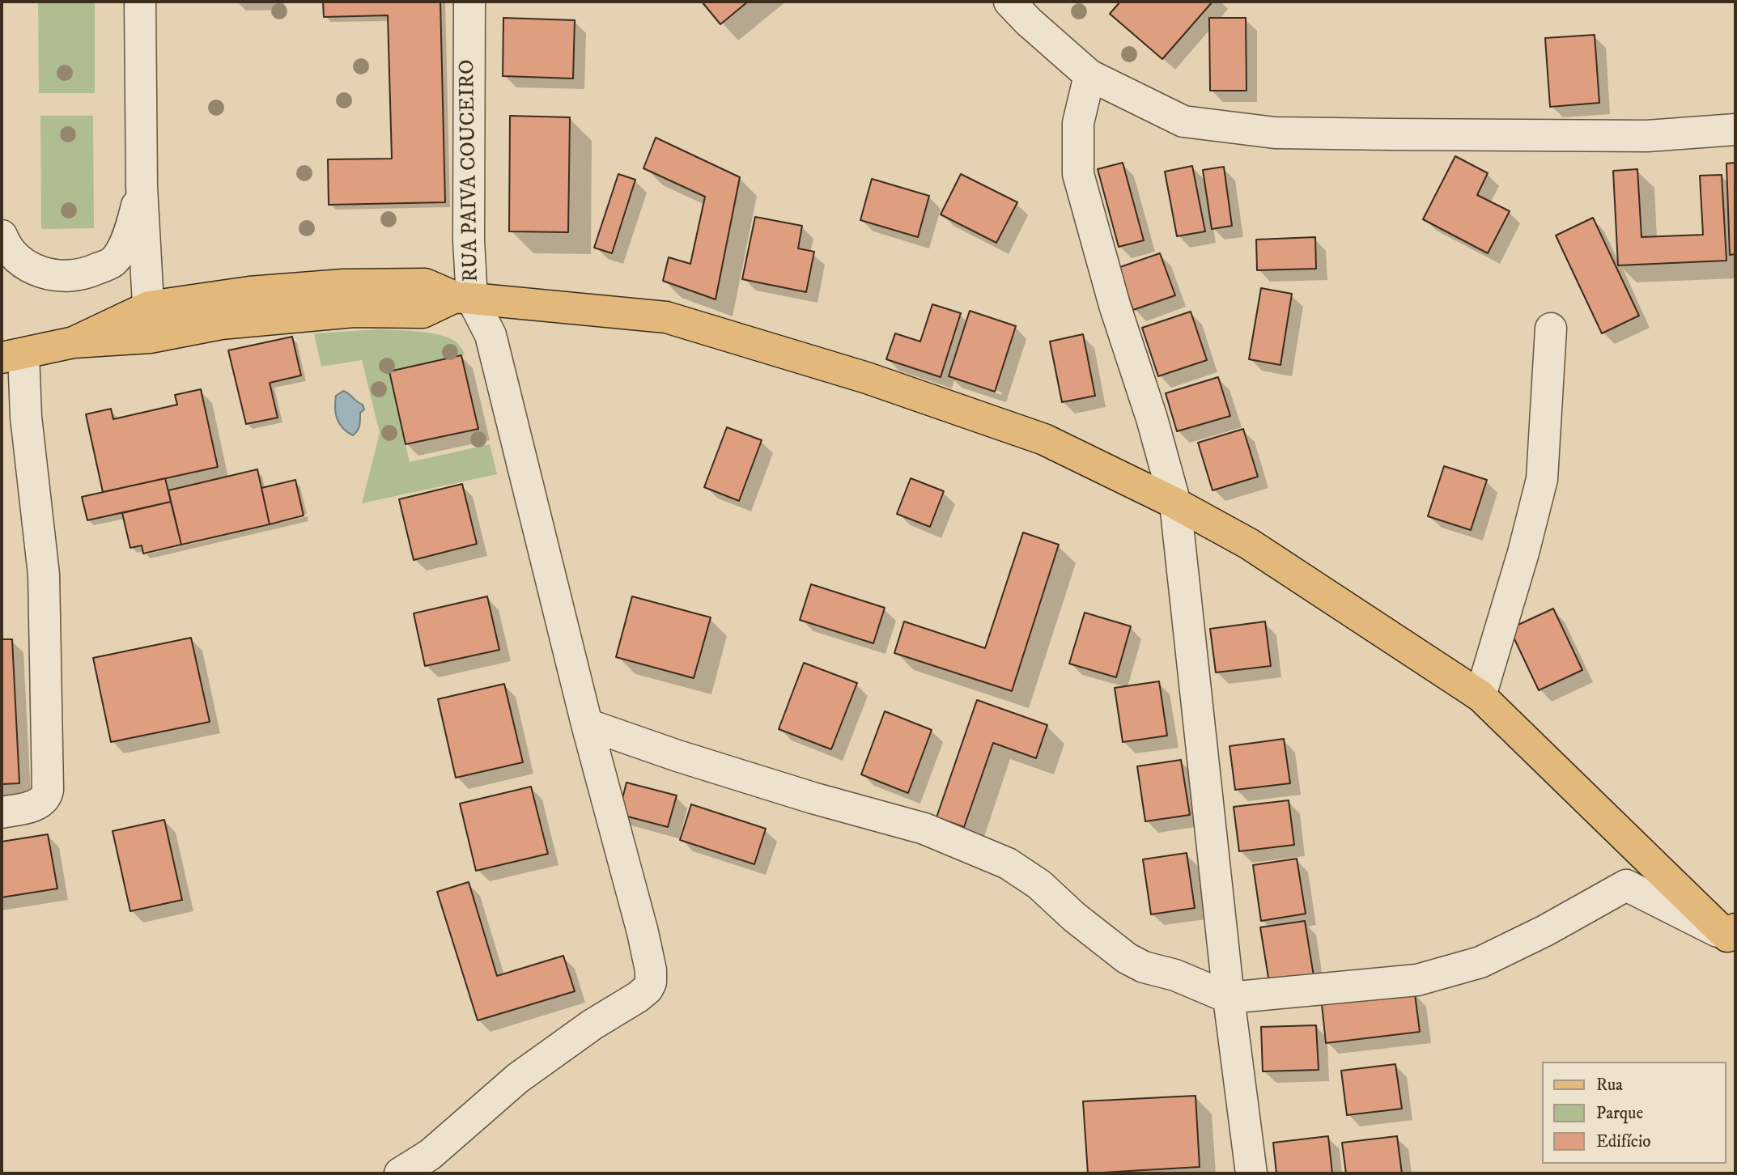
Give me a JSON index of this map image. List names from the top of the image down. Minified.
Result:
{"streets":{"street":["RUA PAIVA COUCEIRO"]},"legend":["Rua","Parque","Edifício"]}
